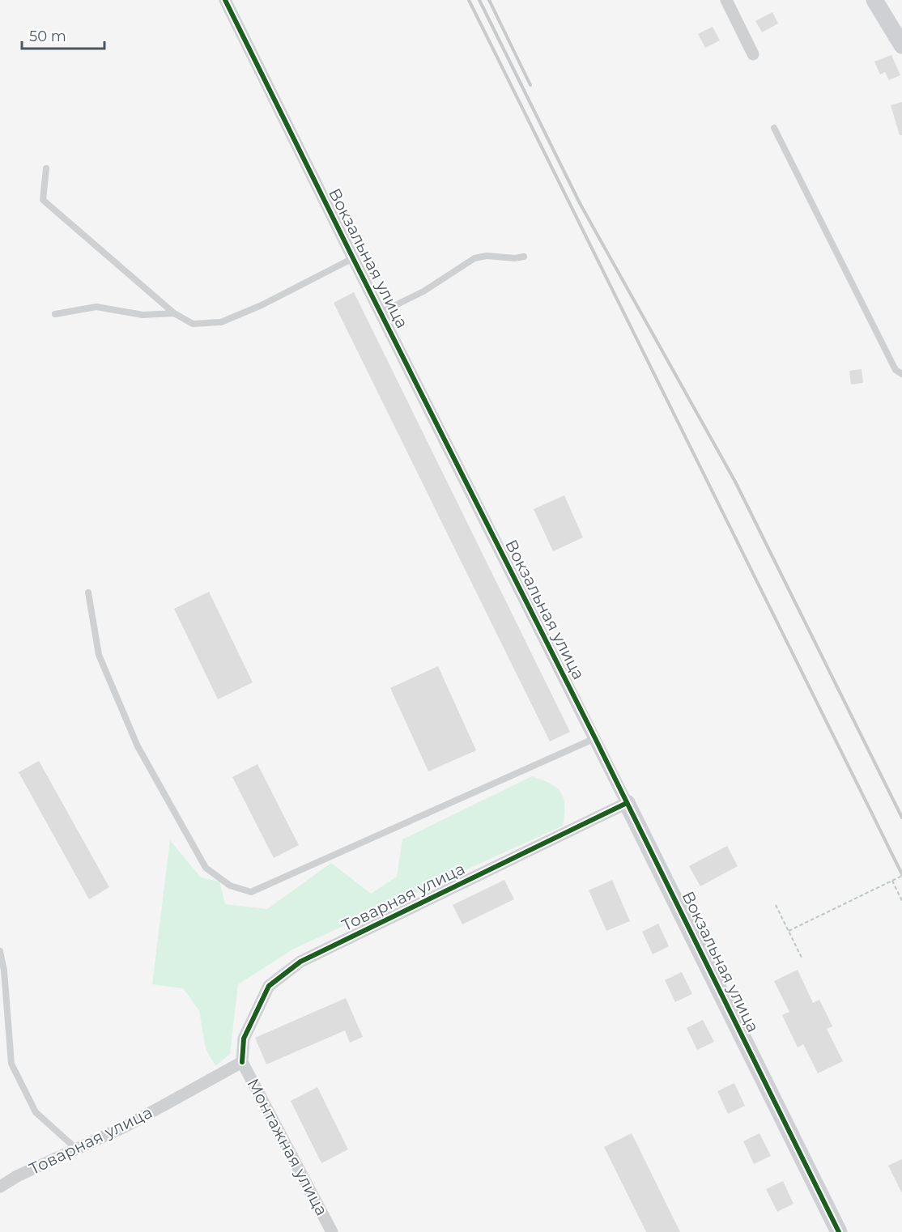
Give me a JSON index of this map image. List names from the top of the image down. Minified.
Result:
{"streets":{"street":["Вокзальная улица","Товарная улица","Монтажная улица"]},"crossings":[["Вокзальная улица","Товарная улица"],["Товарная улица","Монтажная улица"]],"scale_bar":"50 m"}
